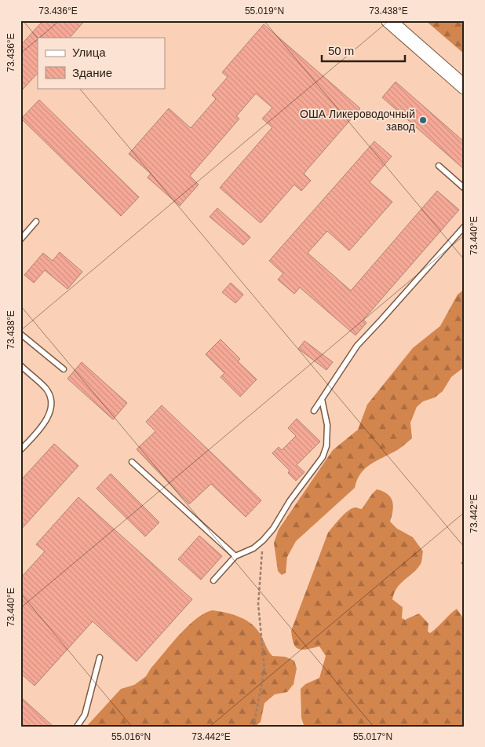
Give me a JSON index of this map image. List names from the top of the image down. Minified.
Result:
{"places":["ОША Ликероводочный завод"],"legend":["Улица","Здание"],"scale_bar":"50 m","coordinates":["73.436°E","55.019°N","73.438°E","73.440°E","73.442°E","55.016°N","55.017°N"]}
